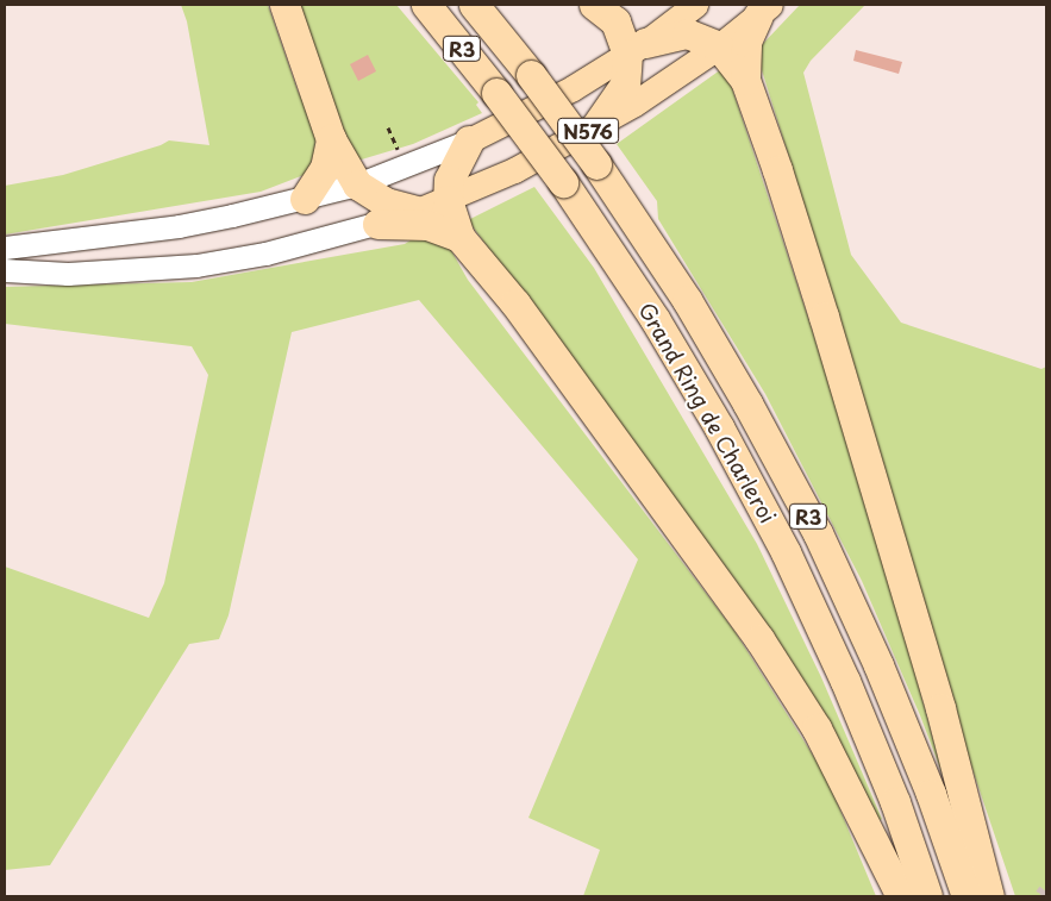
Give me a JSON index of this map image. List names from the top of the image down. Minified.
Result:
{"streets":{"highway":["R3","Grand Ring de Charleroi"],"main road":["N576"]}}
